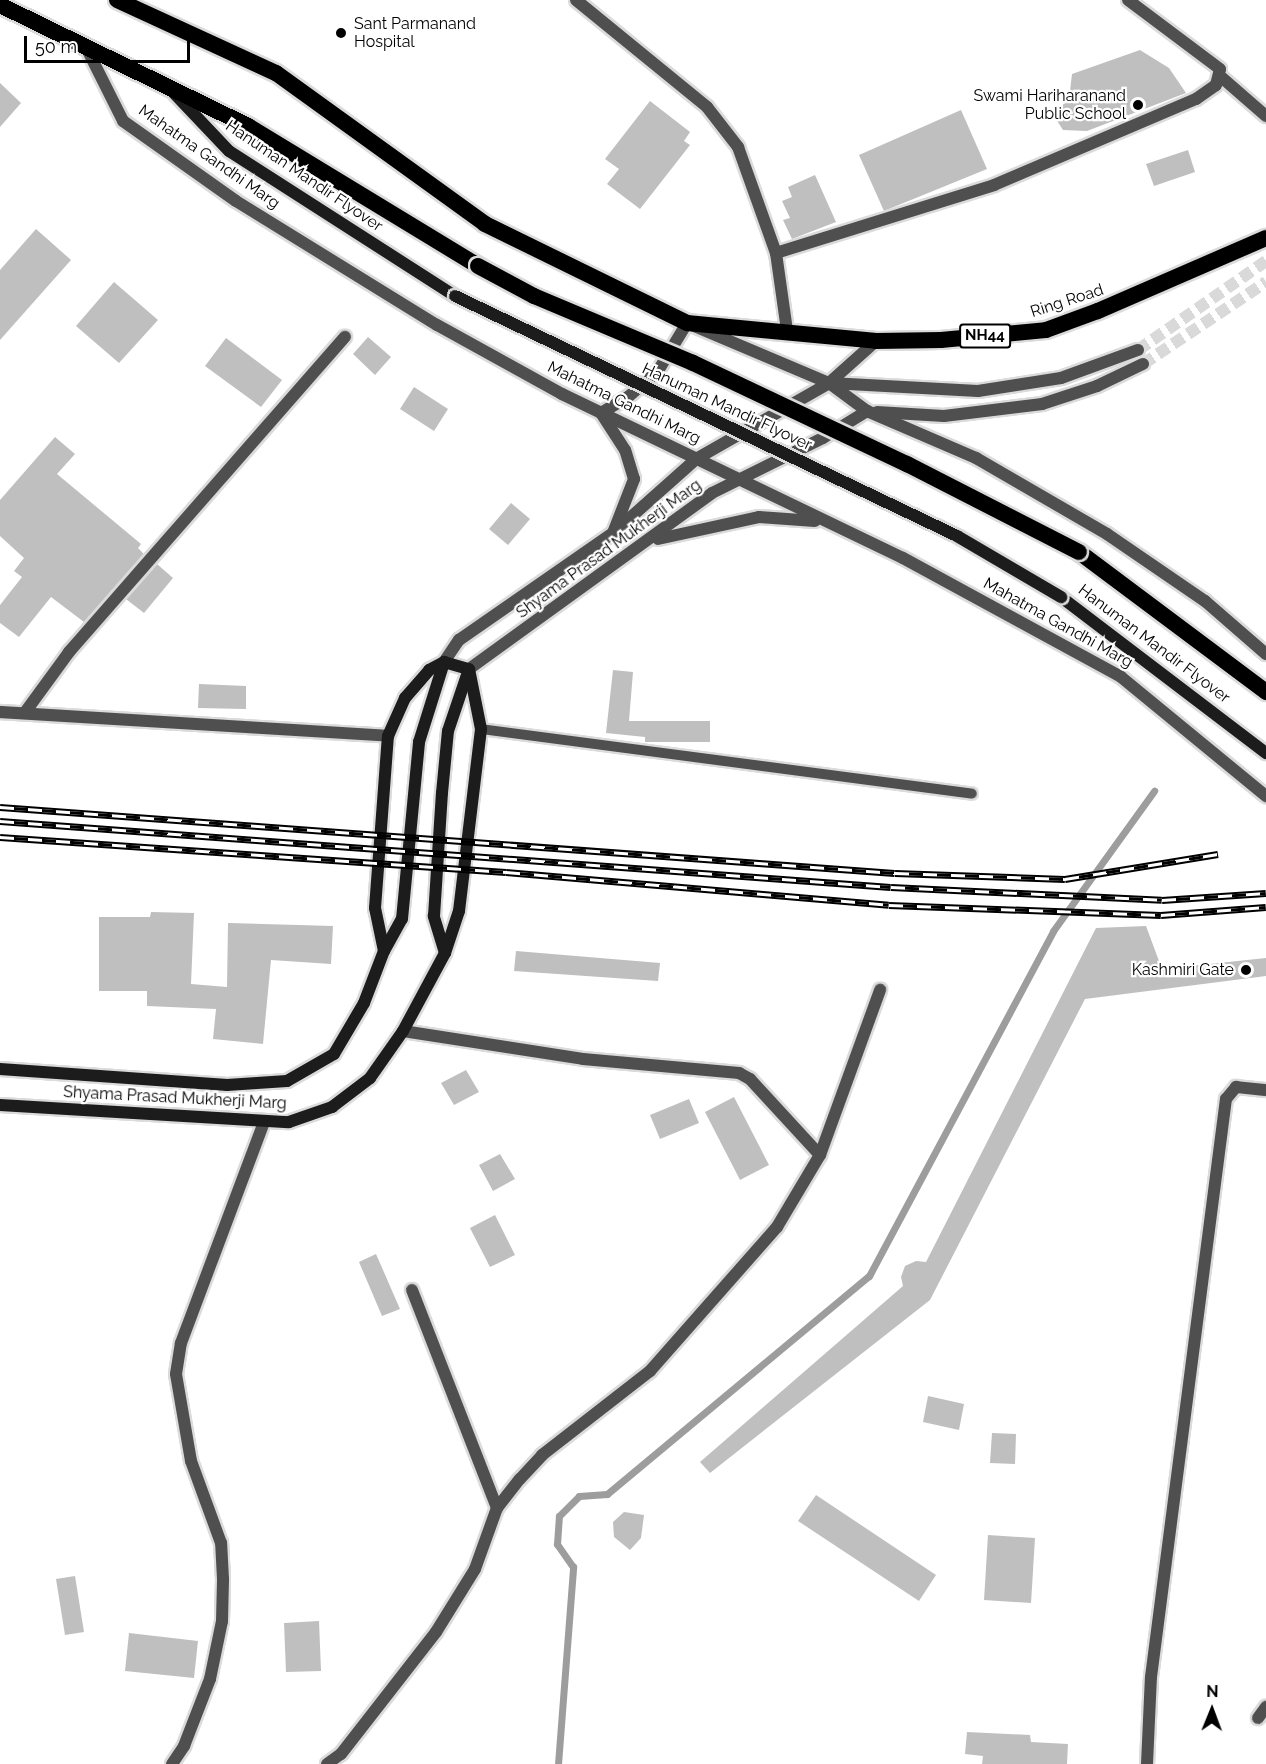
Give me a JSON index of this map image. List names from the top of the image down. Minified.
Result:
{"streets":{"highway":["Hanuman Mandir Flyover","Ring Road","NH44"],"main road":["Shyama Prasad Mukherji Marg"],"street":["Mahatma Gandhi Marg"]},"crossings":[["Mahatma Gandhi Marg","Shyama Prasad Mukherji Marg"],["Ring Road","Shyama Prasad Mukherji Marg"]],"places":["Sant Parmanand Hospital","Swami Hariharanand Public School","Kashmiri Gate"],"scale_bar":"50 m","north":"top"}
